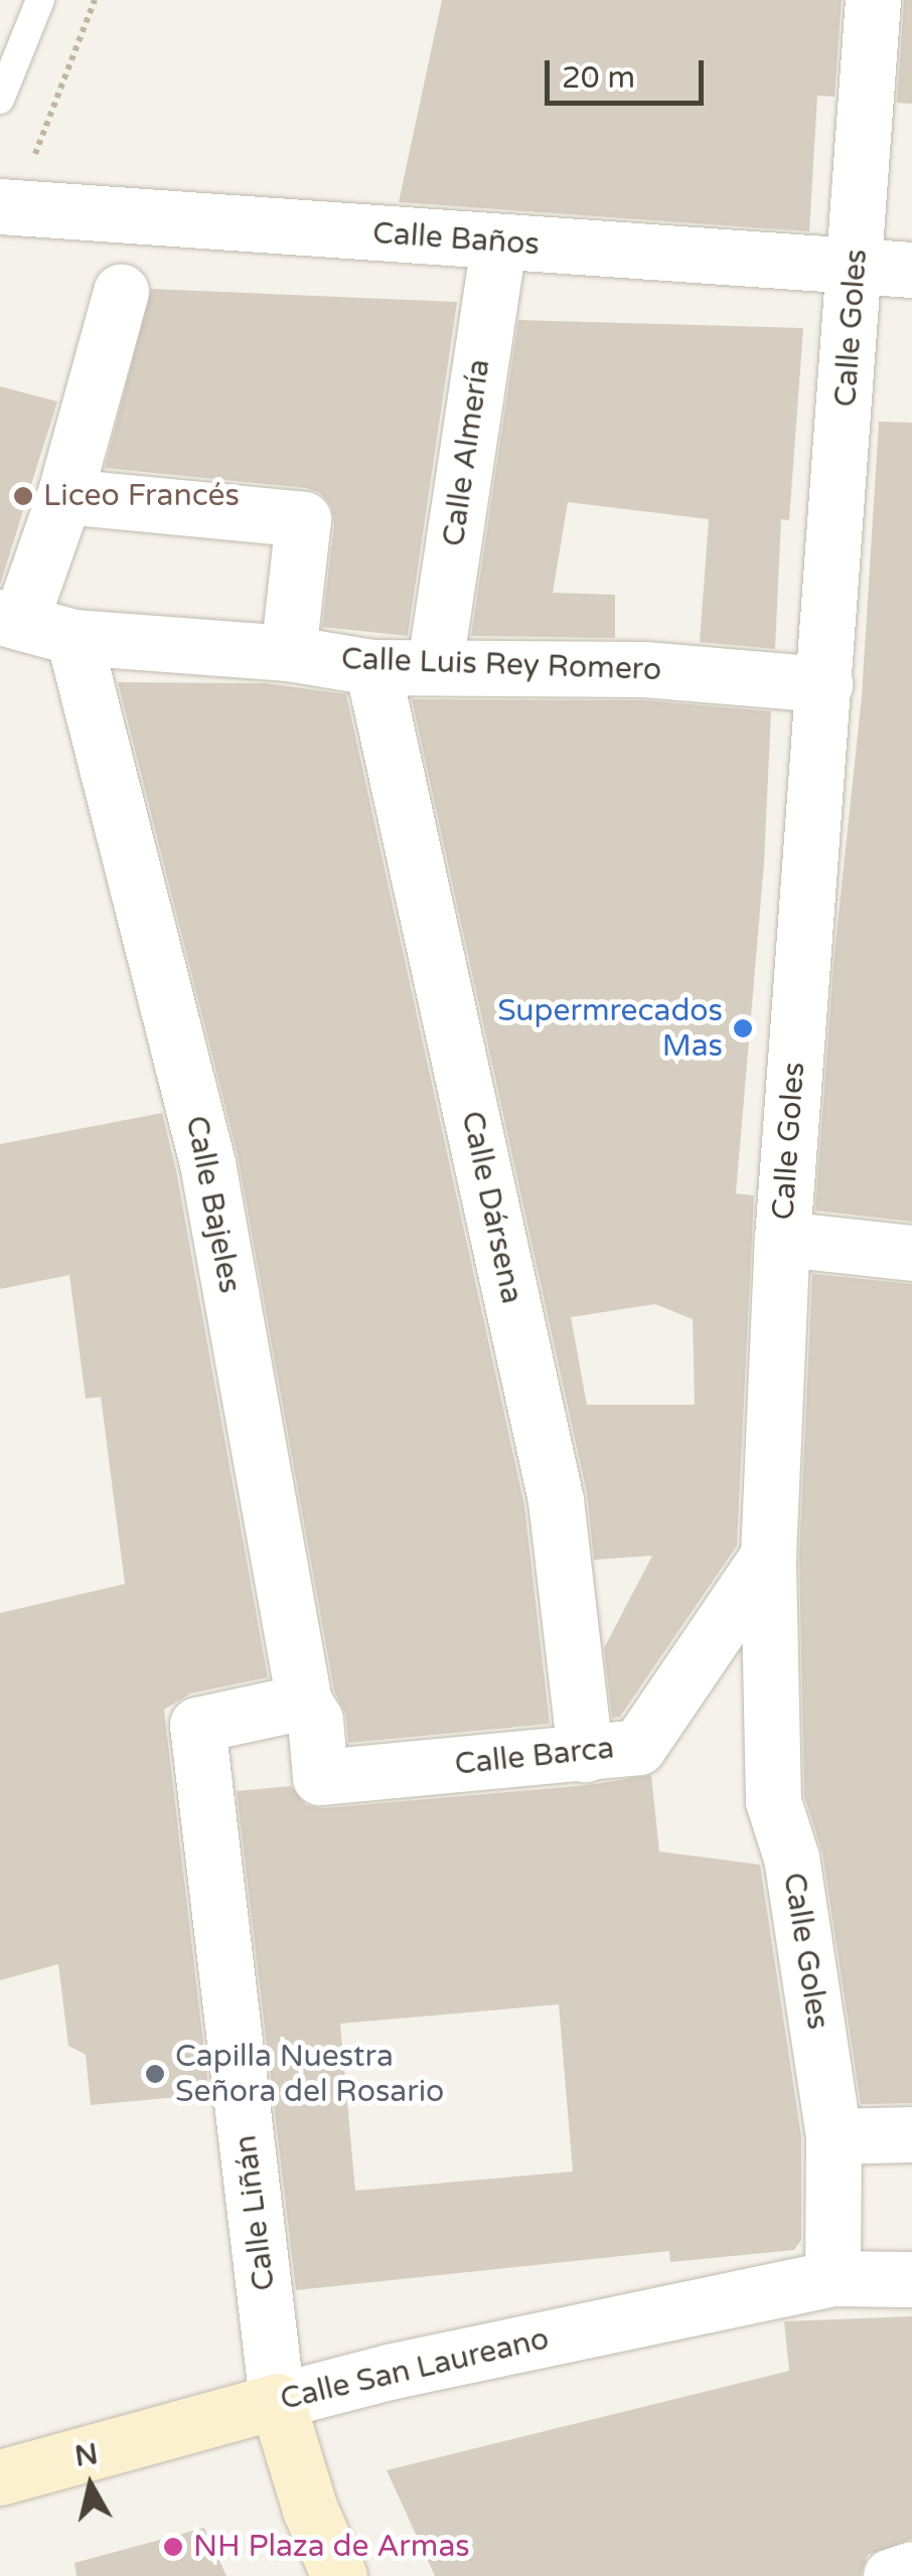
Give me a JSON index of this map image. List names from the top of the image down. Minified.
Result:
{"streets":{"main road":["Calle San Laureano"],"street":["Calle Baños","Calle Goles","Calle Almería","Calle Luis Rey Romero","Calle Bajeles","Calle Dársena","Calle Barca","Calle Liñán"]},"crossings":[["Calle Baños","Calle Goles"],["Calle Baños","Calle Almería"],["Calle Goles","Calle Luis Rey Romero"],["Calle Goles","Calle Barca"],["Calle Goles","Calle San Laureano"],["Calle Almería","Calle Luis Rey Romero"],["Calle Luis Rey Romero","Calle Bajeles"],["Calle Luis Rey Romero","Calle Dársena"],["Calle Bajeles","Calle Barca"],["Calle Bajeles","Calle Liñán"],["Calle Dársena","Calle Barca"],["Calle Liñán","Calle San Laureano"]],"places":["Liceo Francés","Supermrecados Mas","Capilla Nuestra Señora del Rosario","NH Plaza de Armas"],"scale_bar":"20 m","north":"top"}
